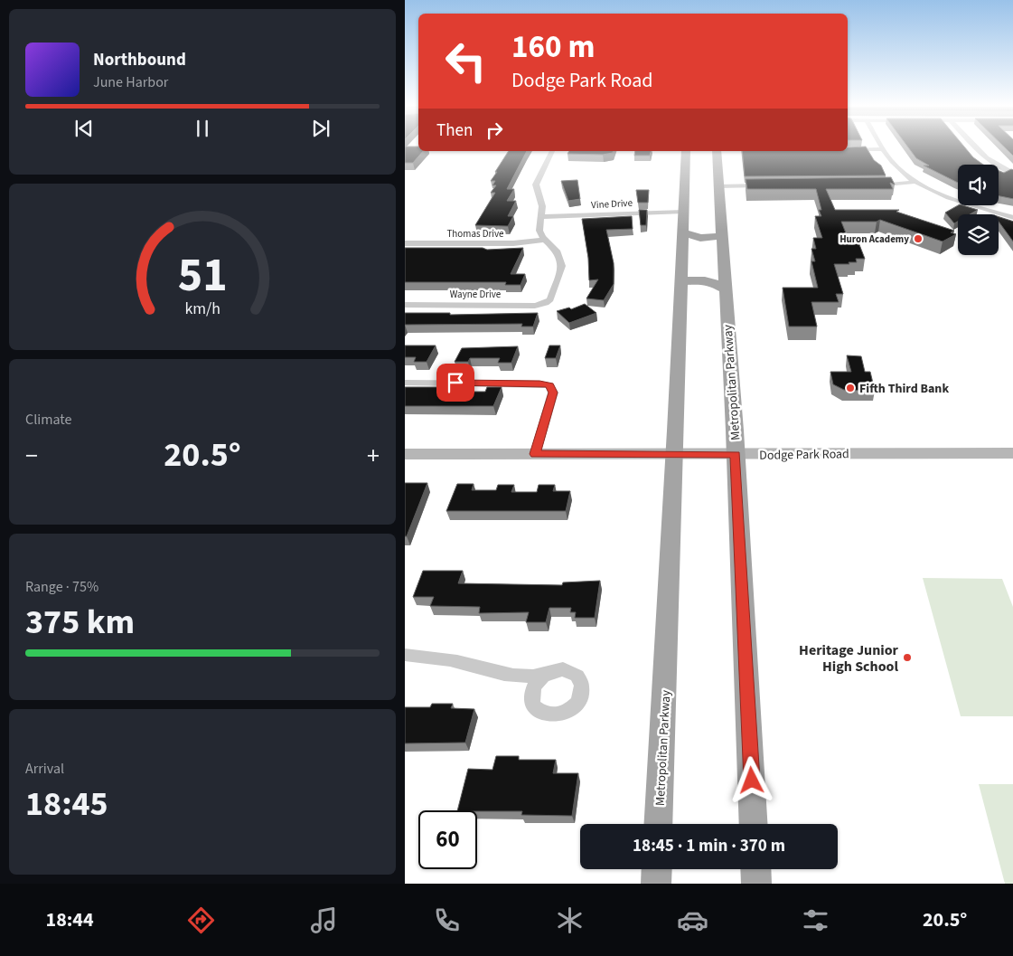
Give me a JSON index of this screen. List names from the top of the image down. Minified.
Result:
{"streets":{"main road":["Metropolitan Parkway"],"street":["Vine Drive","Thomas Drive","Wayne Drive","Dodge Park Road"]},"crossings":[["Vine Drive","Metropolitan Parkway"],["Thomas Drive","Wayne Drive"],["Metropolitan Parkway","Dodge Park Road"]],"places":["Huron Academy","Fifth Third Bank","Heritage Junior High School"],"page":{"turn":["160 m","Dodge Park Road"],"song":["Northbound","June Harbor"],"then":"Then","tile":["Climate",["Range · 75%","375 km"],["Arrival","18:45"]],"heat":["−","20.5°","+"],"limit":"60","trip":"18:45 · 1 min · 370 m","tabs":["18:44","20.5°"],"gauge":["51","km/h"]}}
